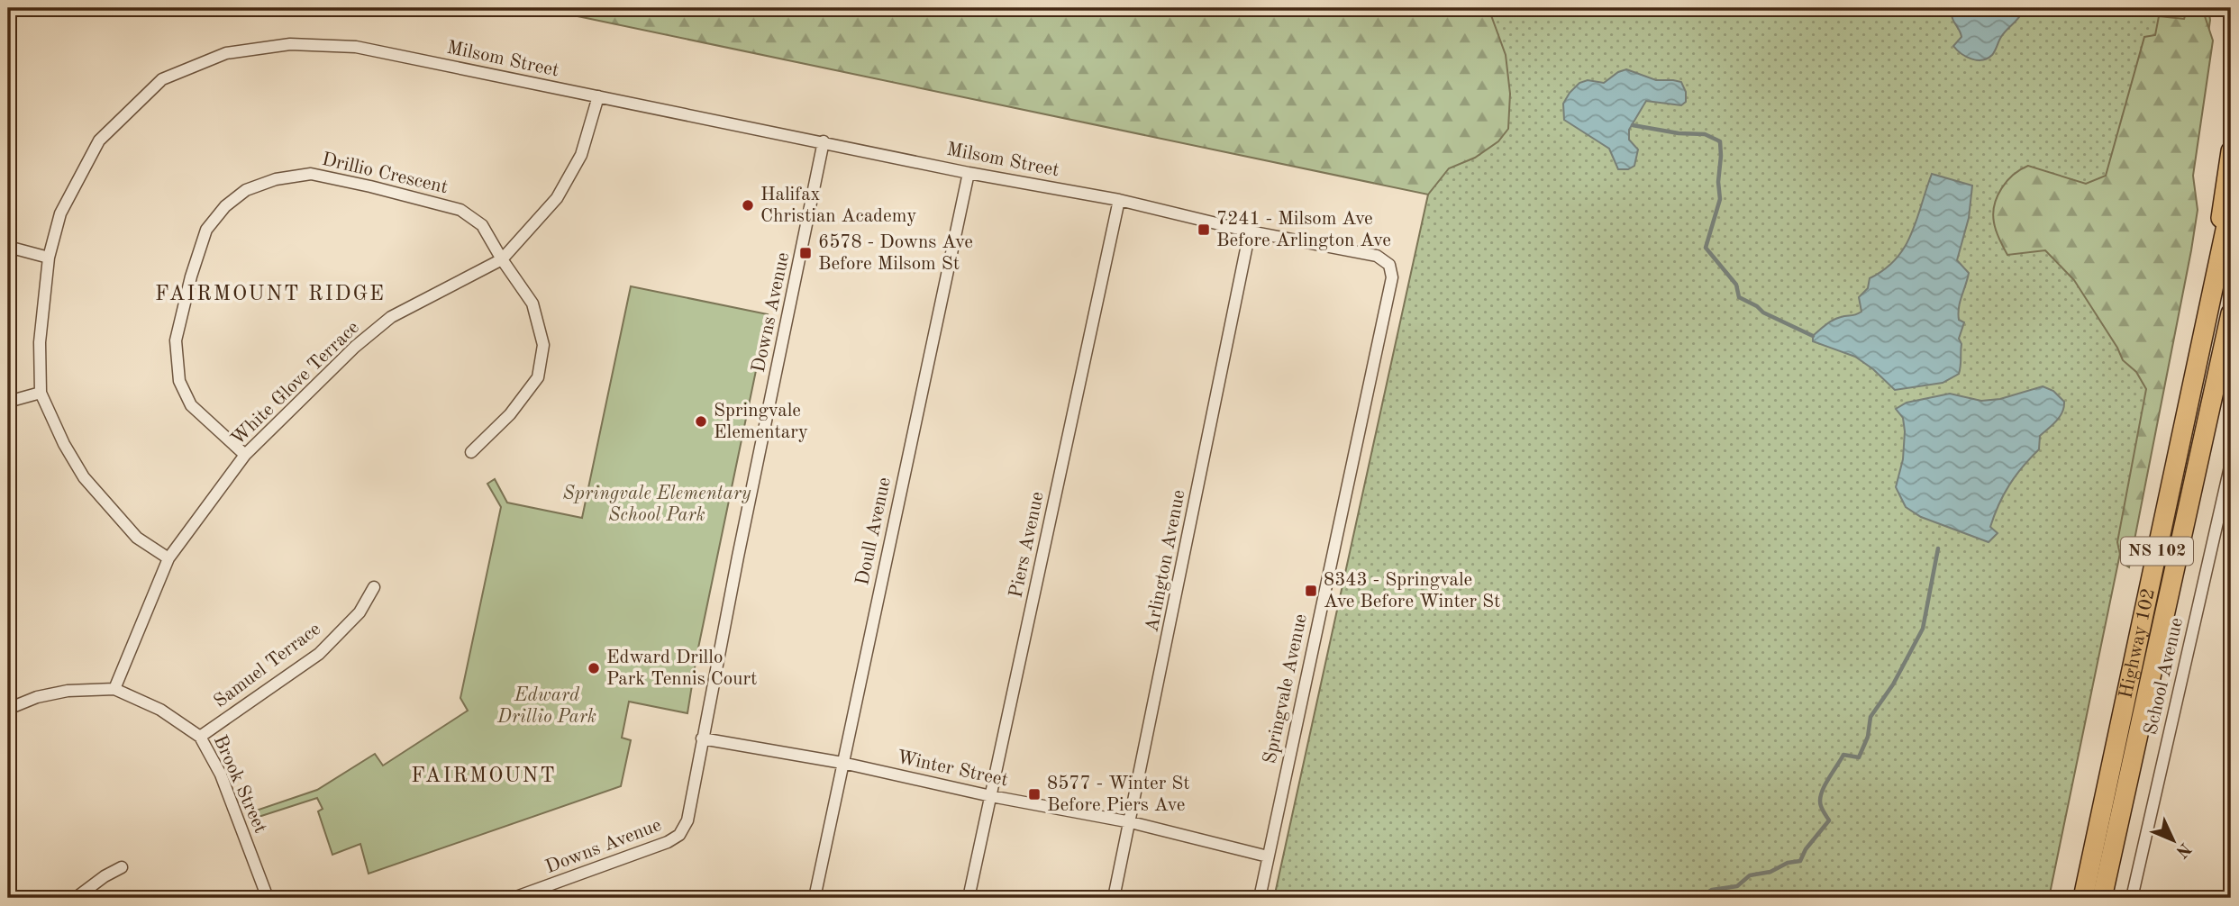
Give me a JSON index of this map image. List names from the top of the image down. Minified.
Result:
{"streets":{"highway":["NS 102","Highway 102"],"street":["Milsom Street","Drillio Crescent","Downs Avenue","White Glove Terrace","Doull Avenue","Piers Avenue","Arlington Avenue","Samuel Terrace","School Avenue","Springvale Avenue","Winter Street","Brook Street"]},"crossings":[["Milsom Street","Downs Avenue"],["Milsom Street","White Glove Terrace"],["Milsom Street","Doull Avenue"],["Milsom Street","Piers Avenue"],["Milsom Street","Arlington Avenue"],["Milsom Street","Springvale Avenue"],["Drillio Crescent","White Glove Terrace"],["Downs Avenue","Winter Street"],["White Glove Terrace","Brook Street"],["Doull Avenue","Winter Street"],["Piers Avenue","Winter Street"],["Arlington Avenue","Winter Street"],["Samuel Terrace","Brook Street"],["Springvale Avenue","Winter Street"]],"districts":["FAIRMOUNT RIDGE","FAIRMOUNT"],"parks":["Springvale Elementary School Park","Edward Drillio Park"],"places":{"other":["Halifax Christian Academy","Springvale Elementary","Edward Drillo Park Tennis Court"],"transit":["7241 - Milsom Ave Before Arlington Ave","6578 - Downs Ave Before Milsom St","8343 - Springvale Ave Before Winter St","8577 - Winter St Before Piers Ave"]},"north":"bottom right"}
